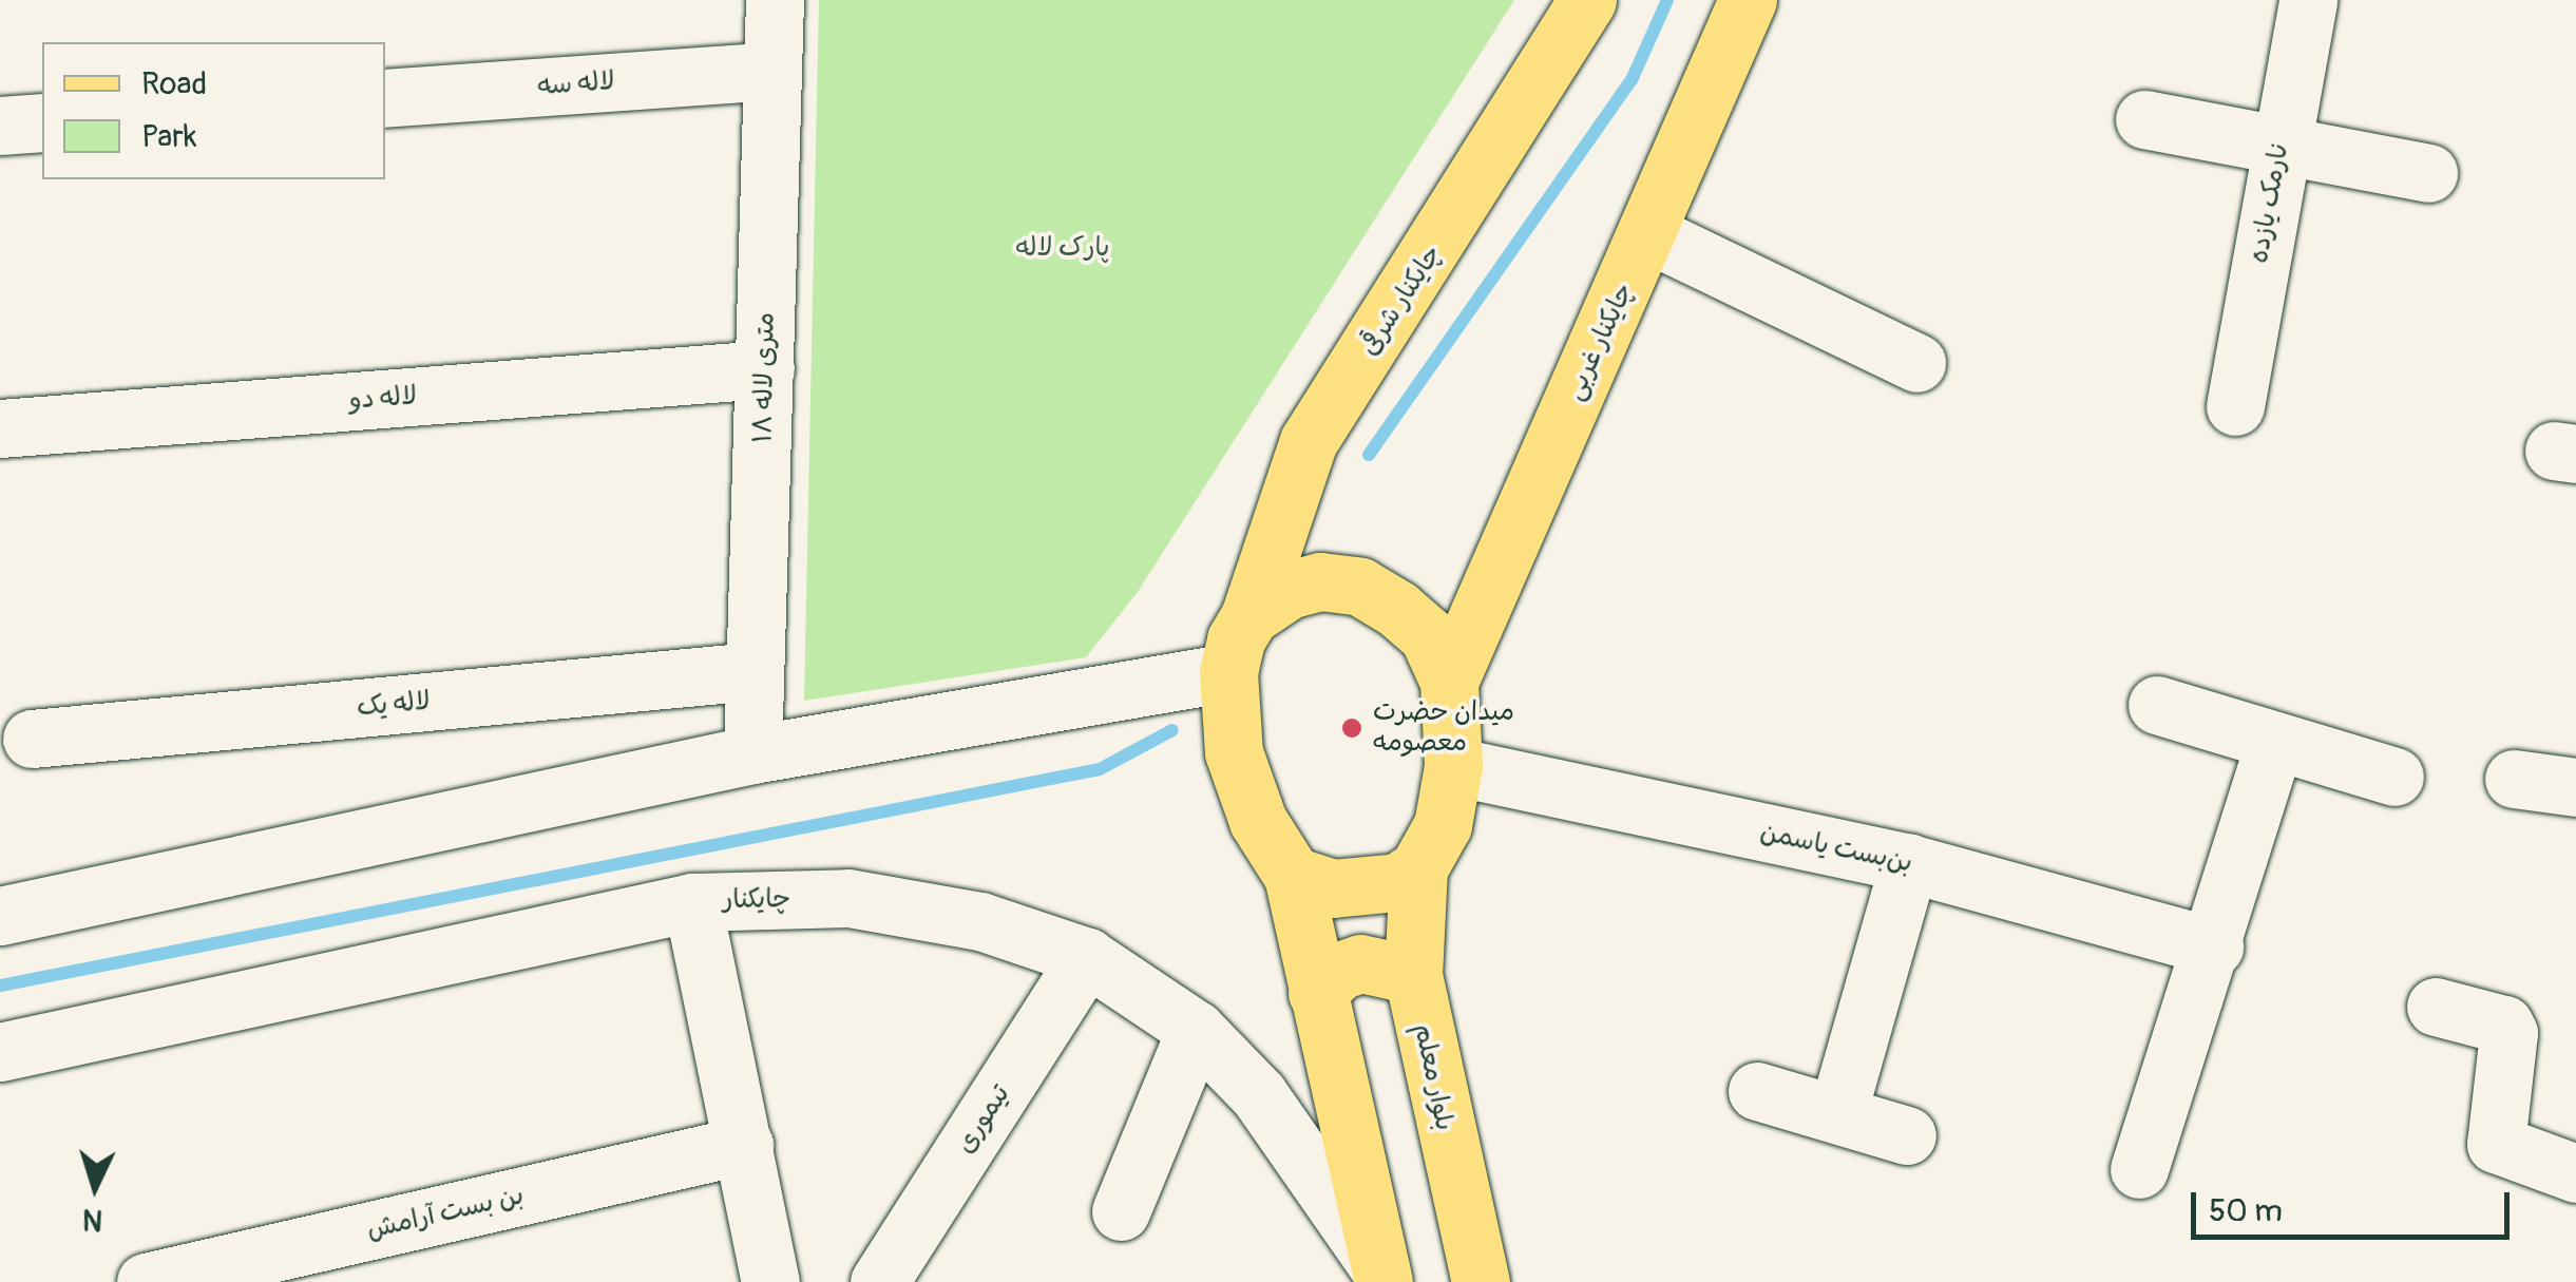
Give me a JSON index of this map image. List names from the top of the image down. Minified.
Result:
{"streets":{"main road":["چایکنار شرقی","چایکنار غربی","بلوار معلم"],"street":["لاله سه","نارمک یازده","۱۸ متری لاله","لاله دو","لاله یک","بن‌بست یاسمن","چایکنار","تیموری","بن بست آرامش"]},"crossings":[["لاله سه","۱۸ متری لاله"],["چایکنار شرقی","چایکنار غربی"],["چایکنار شرقی","بن‌بست یاسمن"],["چایکنار شرقی","بلوار معلم"],["چایکنار غربی","بن‌بست یاسمن"],["چایکنار غربی","بلوار معلم"],["۱۸ متری لاله","لاله دو"],["۱۸ متری لاله","لاله یک"],["بن‌بست یاسمن","بلوار معلم"],["چایکنار","تیموری"]],"parks":["پارک لاله"],"places":["میدان حضرت معصومه"],"legend":["Road","Park"],"scale_bar":"50 m","north":"bottom"}
